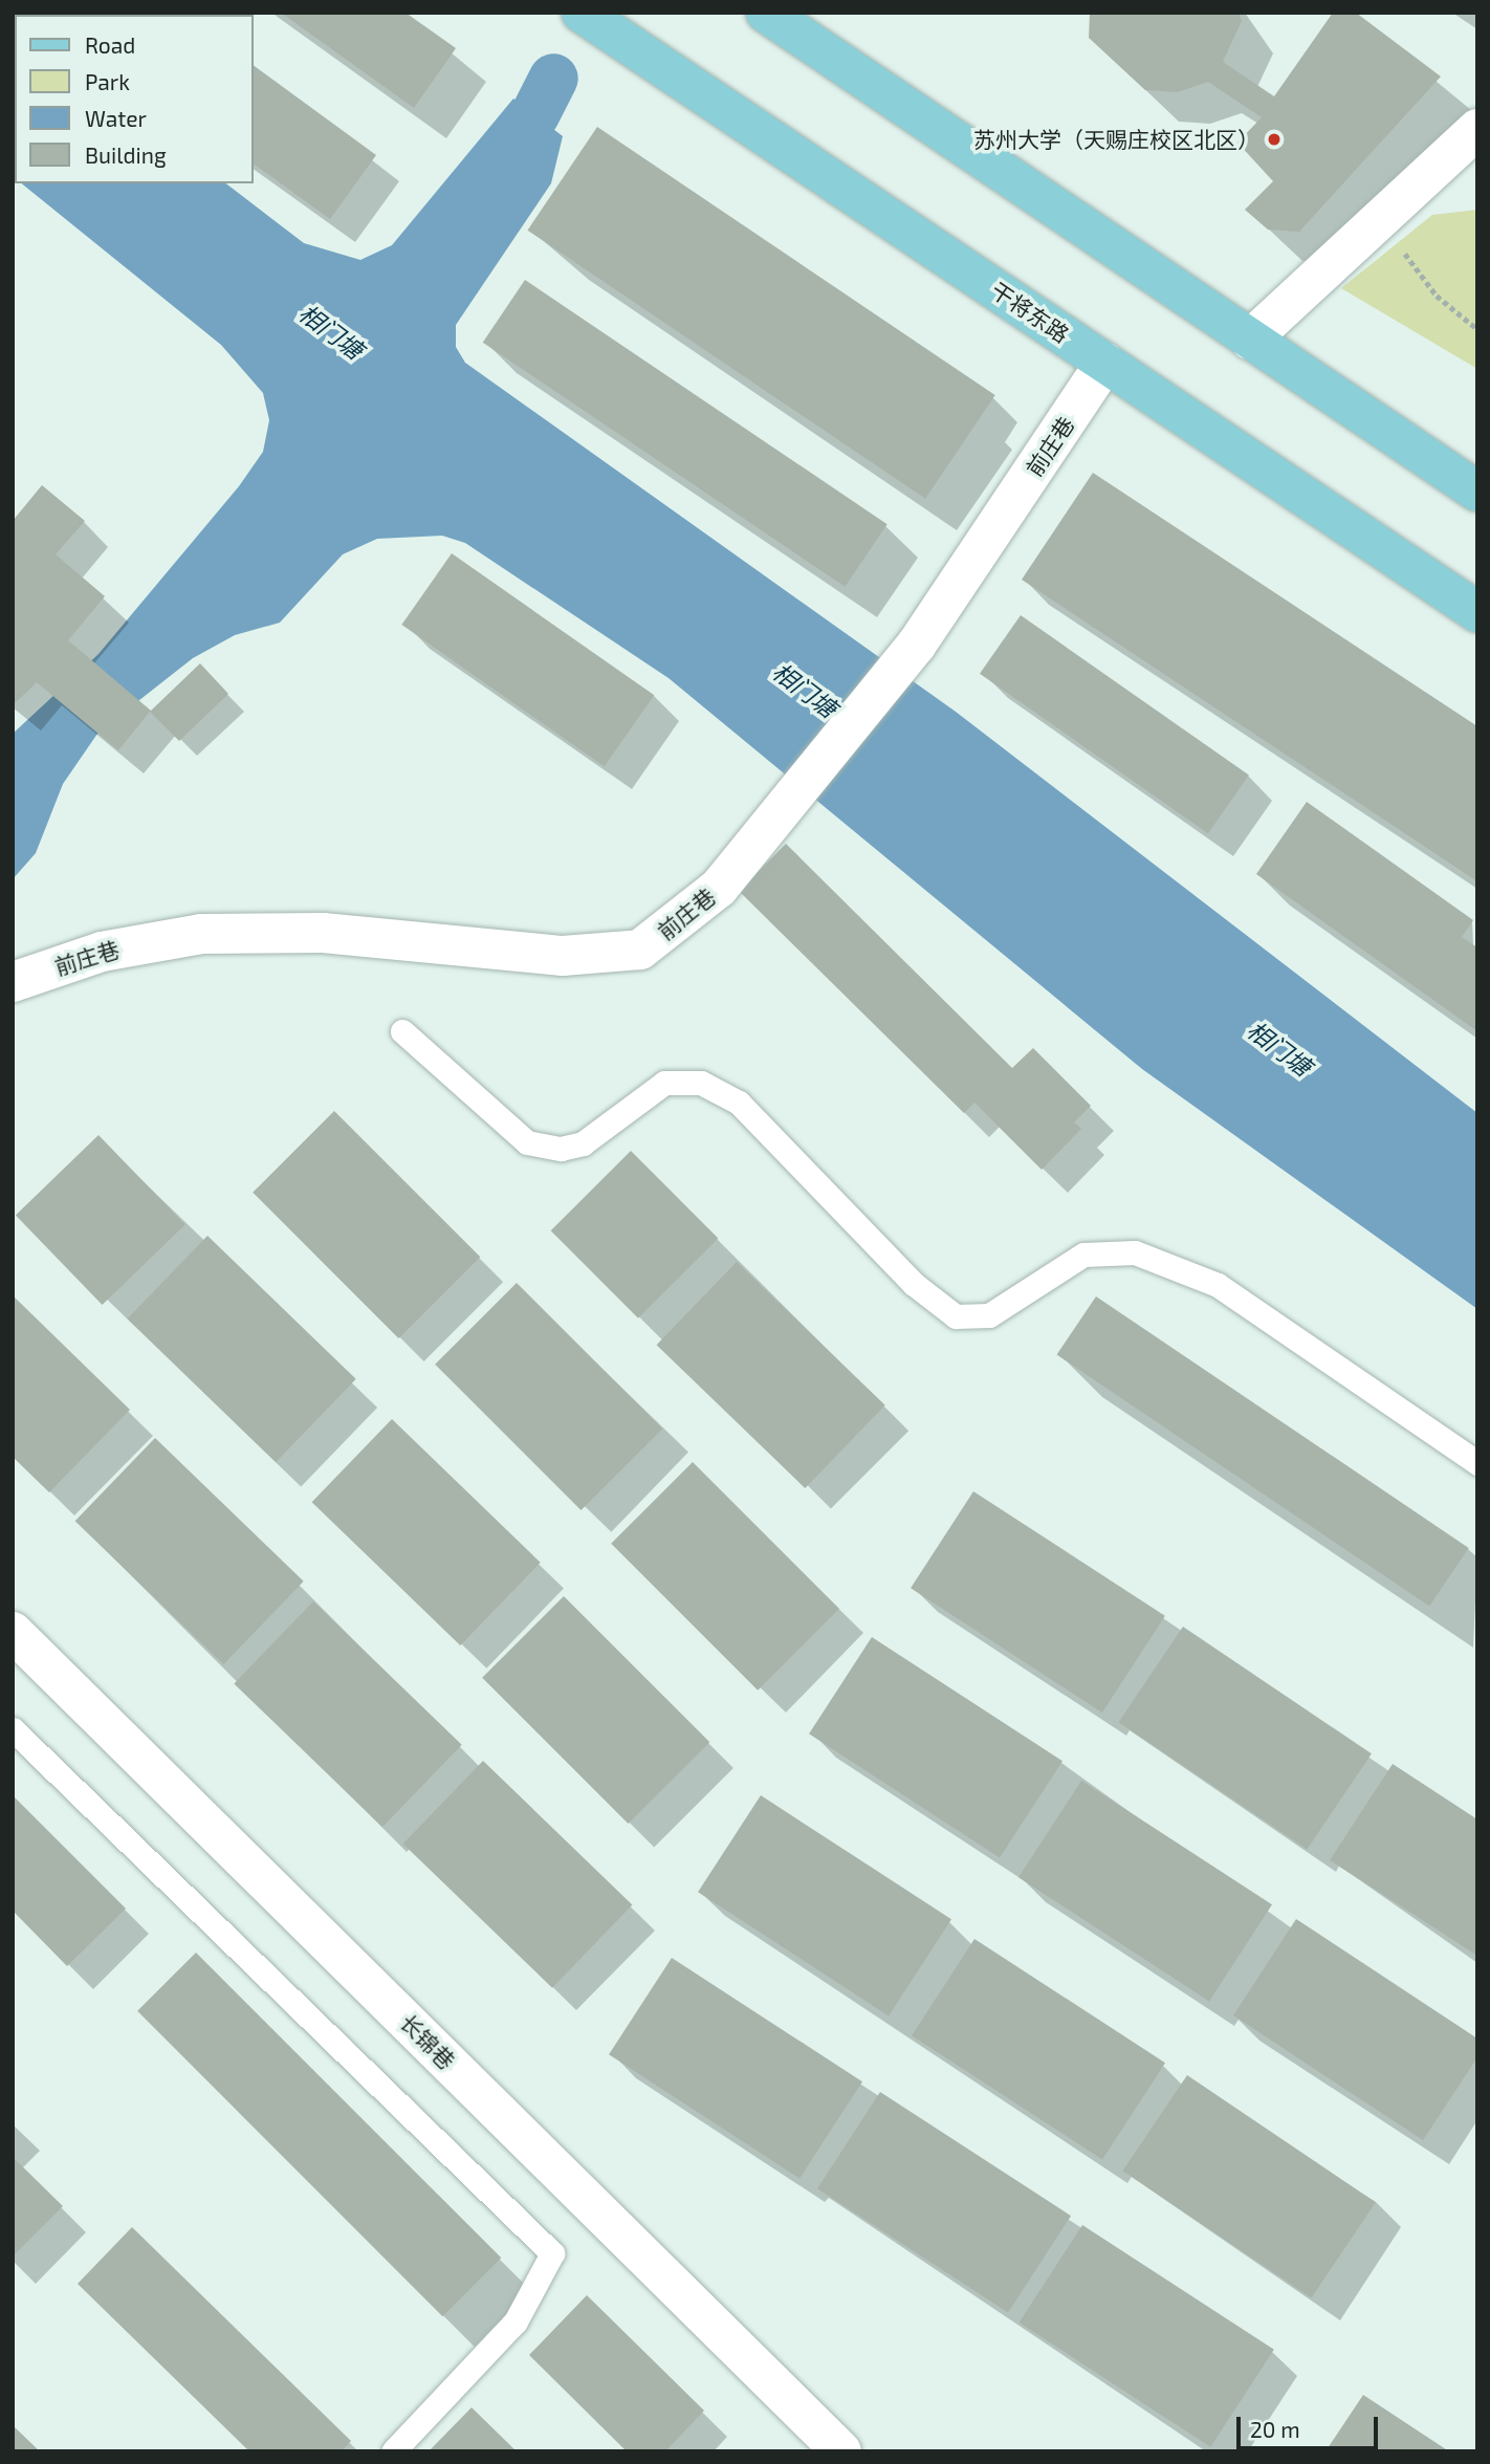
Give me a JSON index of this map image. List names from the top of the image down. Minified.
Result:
{"streets":{"main road":["干将东路"],"street":["前庄巷","长锦巷"]},"crossings":[["干将东路","前庄巷"]],"water":["相门塘"],"places":["苏州大学（天赐庄校区北区）"],"legend":["Road","Park","Water","Building"],"scale_bar":"20 m"}
